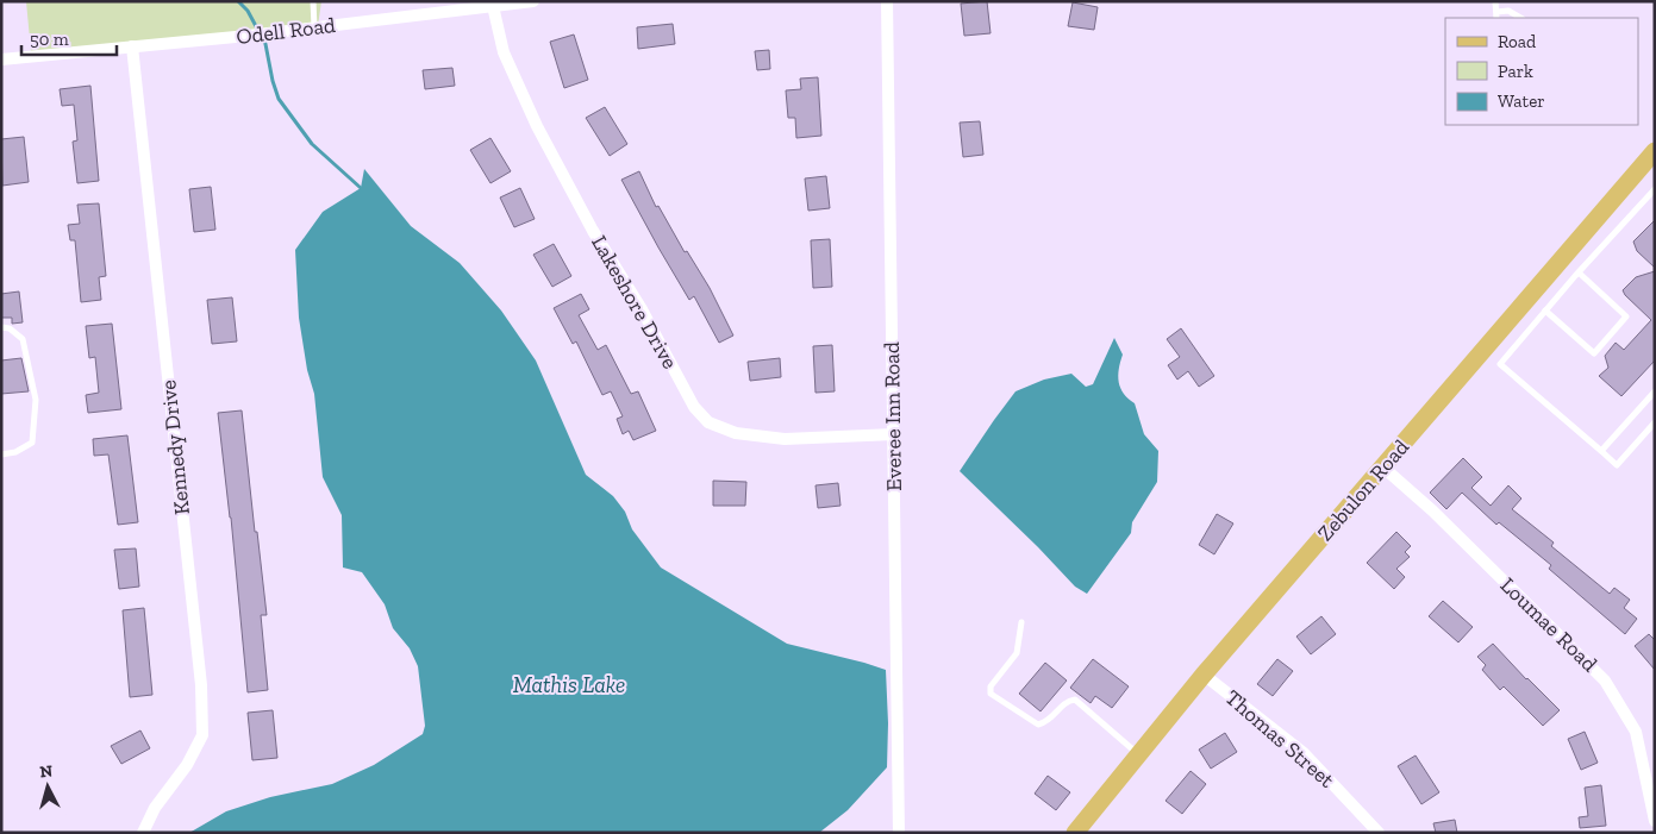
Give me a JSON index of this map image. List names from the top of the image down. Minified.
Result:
{"streets":{"main road":["Zebulon Road"],"street":["Odell Road","Lakeshore Drive","Everee Inn Road","Kennedy Drive","Loumae Road","Thomas Street"]},"crossings":[["Odell Road","Lakeshore Drive"],["Odell Road","Kennedy Drive"],["Lakeshore Drive","Everee Inn Road"],["Zebulon Road","Loumae Road"],["Zebulon Road","Thomas Street"]],"water":["Mathis Lake"],"legend":["Road","Park","Water"],"scale_bar":"50 m","north":"top"}
